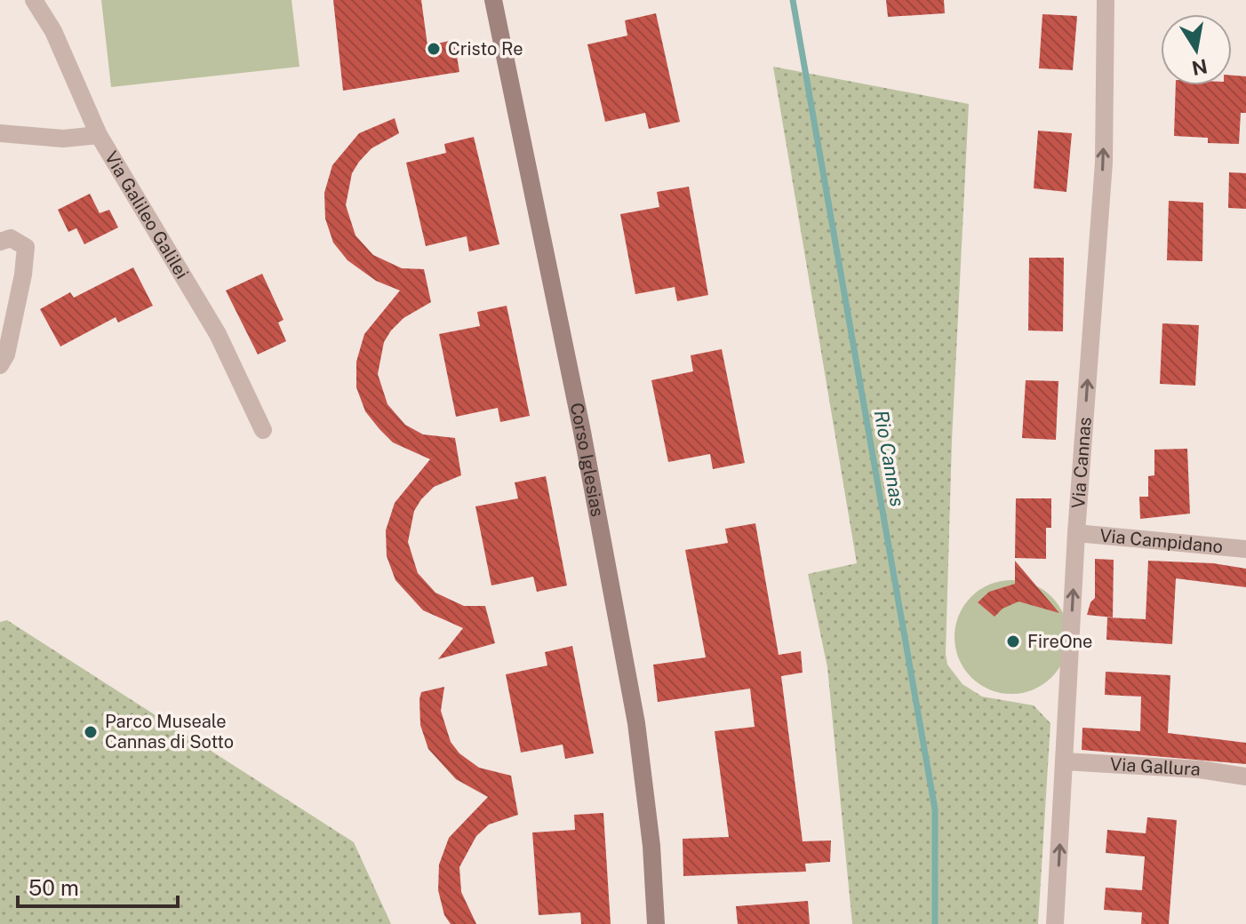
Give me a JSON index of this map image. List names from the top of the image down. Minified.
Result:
{"streets":{"street":["Via Galileo Galilei","Corso Iglesias","Via Cannas","Via Campidano","Via Gallura"]},"crossings":[["Via Cannas","Via Campidano"],["Via Cannas","Via Gallura"]],"one_way":["Via Cannas"],"water":["Rio Cannas"],"places":["Cristo Re","FireOne","Parco Museale Cannas di Sotto"],"scale_bar":"50 m","north":"bottom"}
